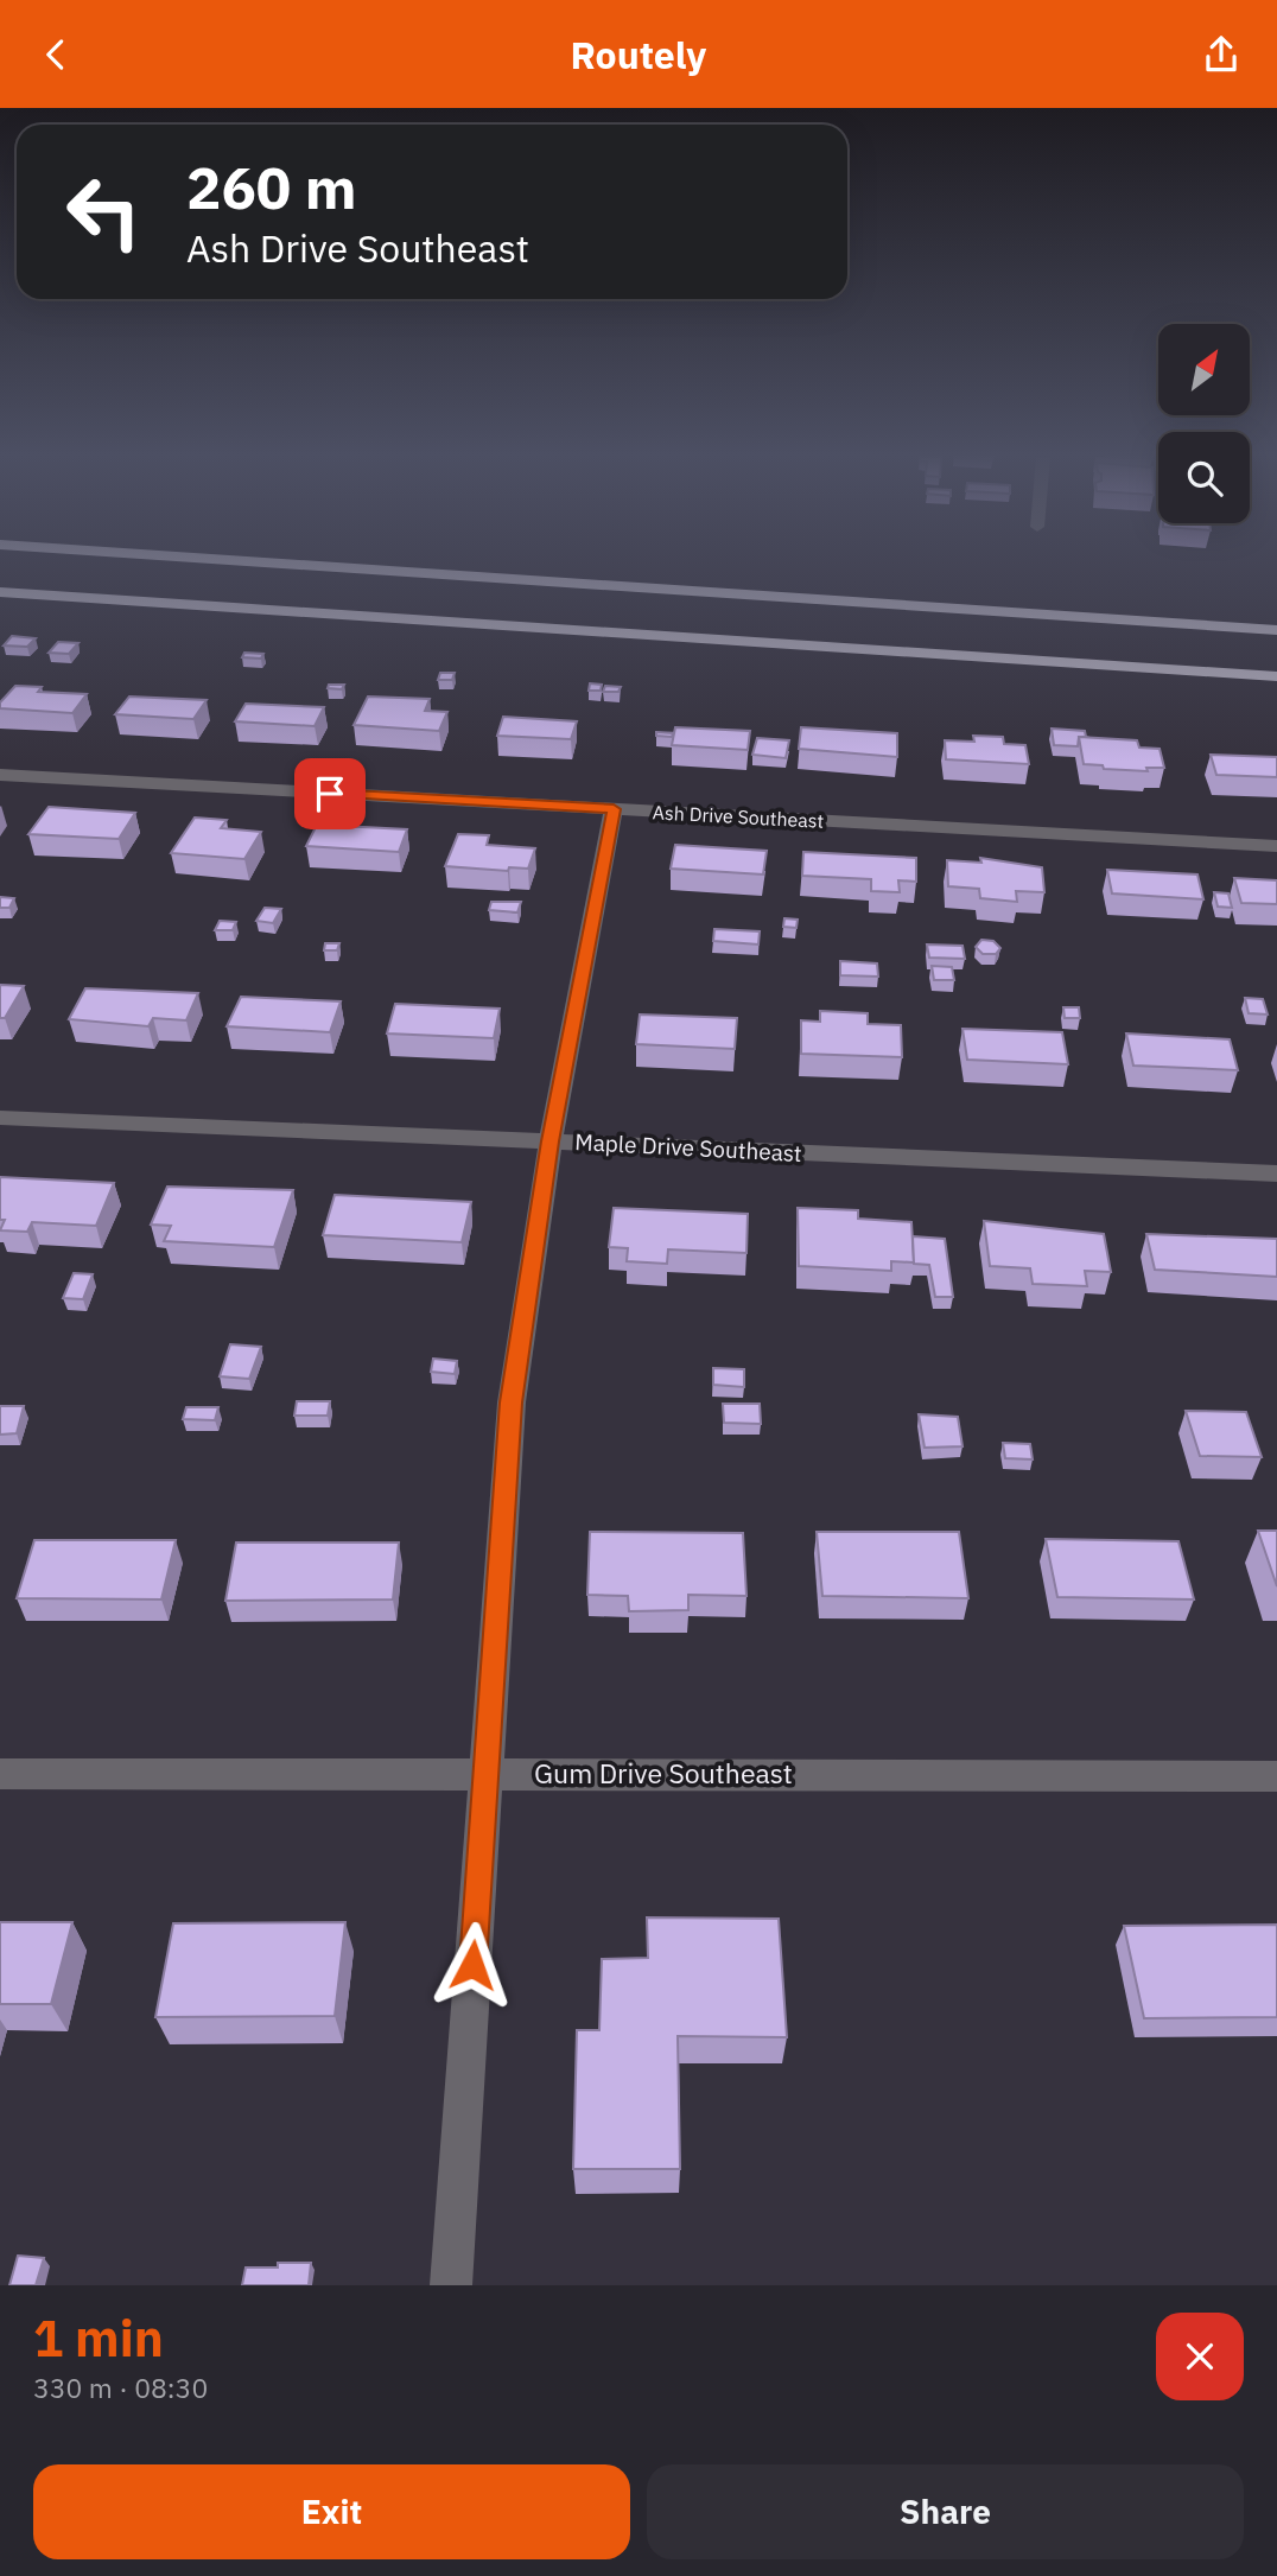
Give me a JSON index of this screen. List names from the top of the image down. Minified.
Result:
{"streets":{"street":["Ash Drive Southeast","Maple Drive Southeast","Gum Drive Southeast"]},"north":"top right","page":{"header":"Routely","turn":["260 m","Ash Drive Southeast"],"heading":["1 min","330 m · 08:30"],"buttons":["Exit","Share"]}}
